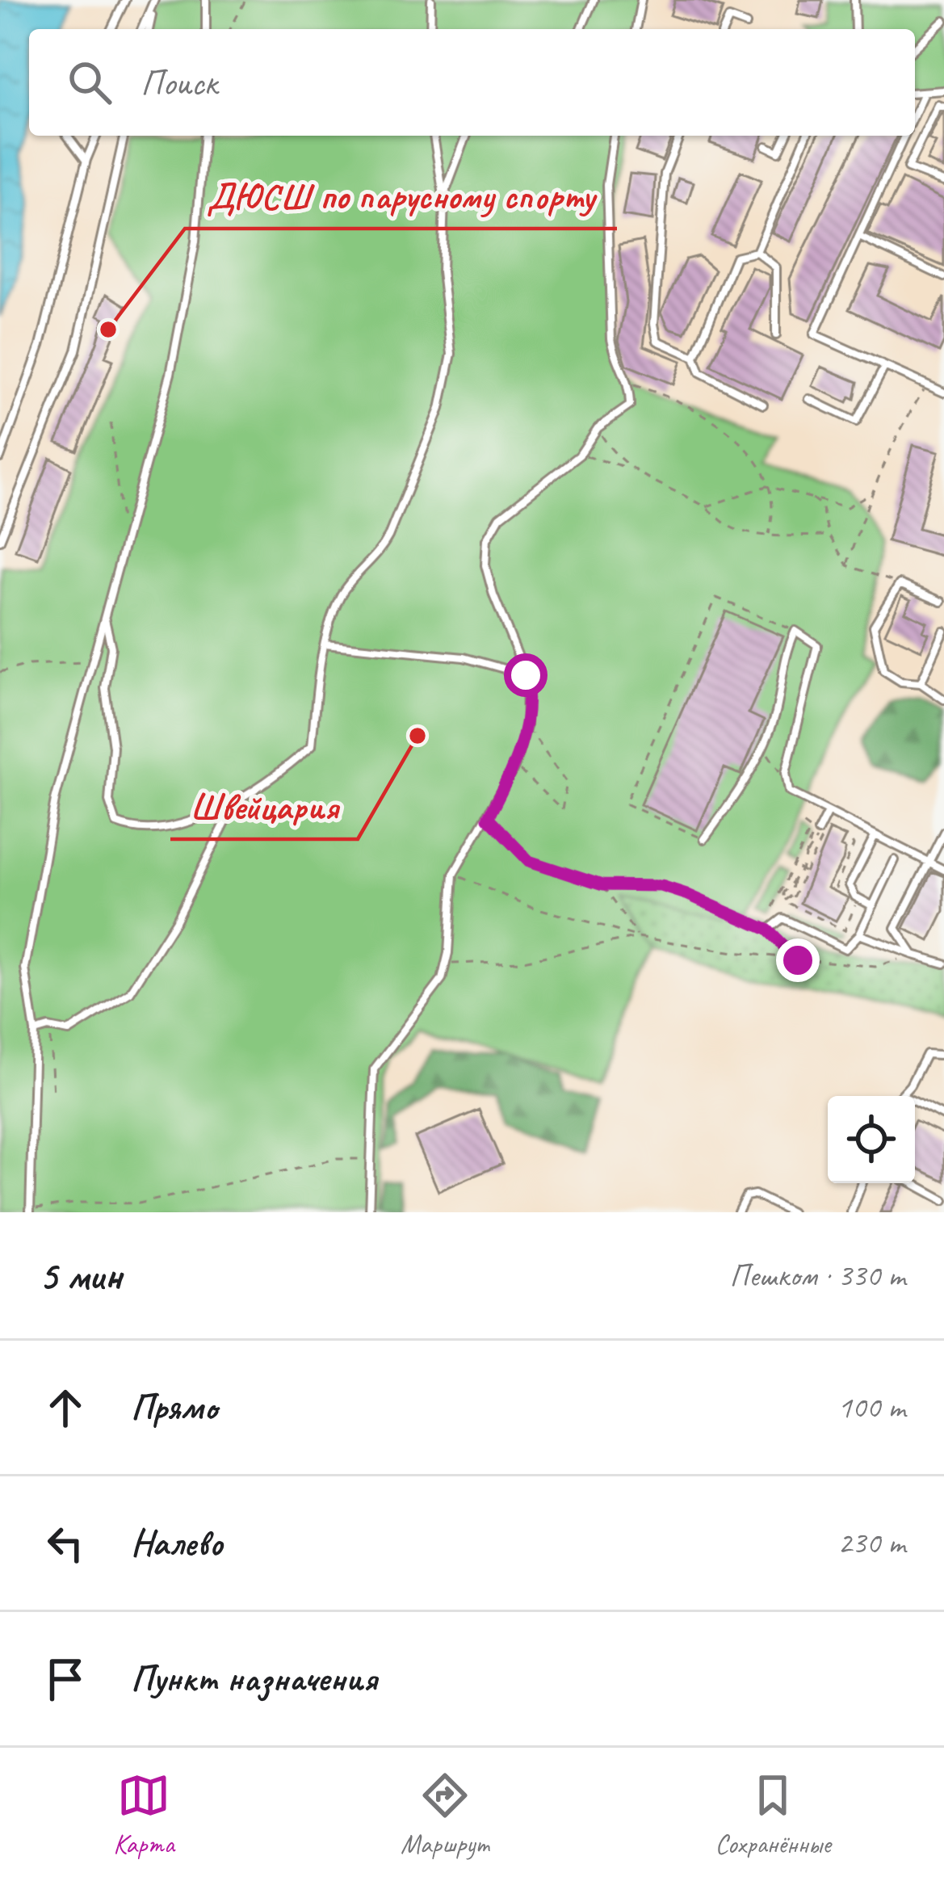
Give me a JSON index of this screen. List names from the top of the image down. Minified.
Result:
{"places":["ДЮСШ по парусному спорту","Швейцария"],"page":{"search":"Поиск","heading":["5 мин","Пешком · 330 m"],"list":[["Прямо","100 m"],["Налево","230 m"],"Пункт назначения"],"nav":["Карта","Маршрут","Сохранённые"]}}
